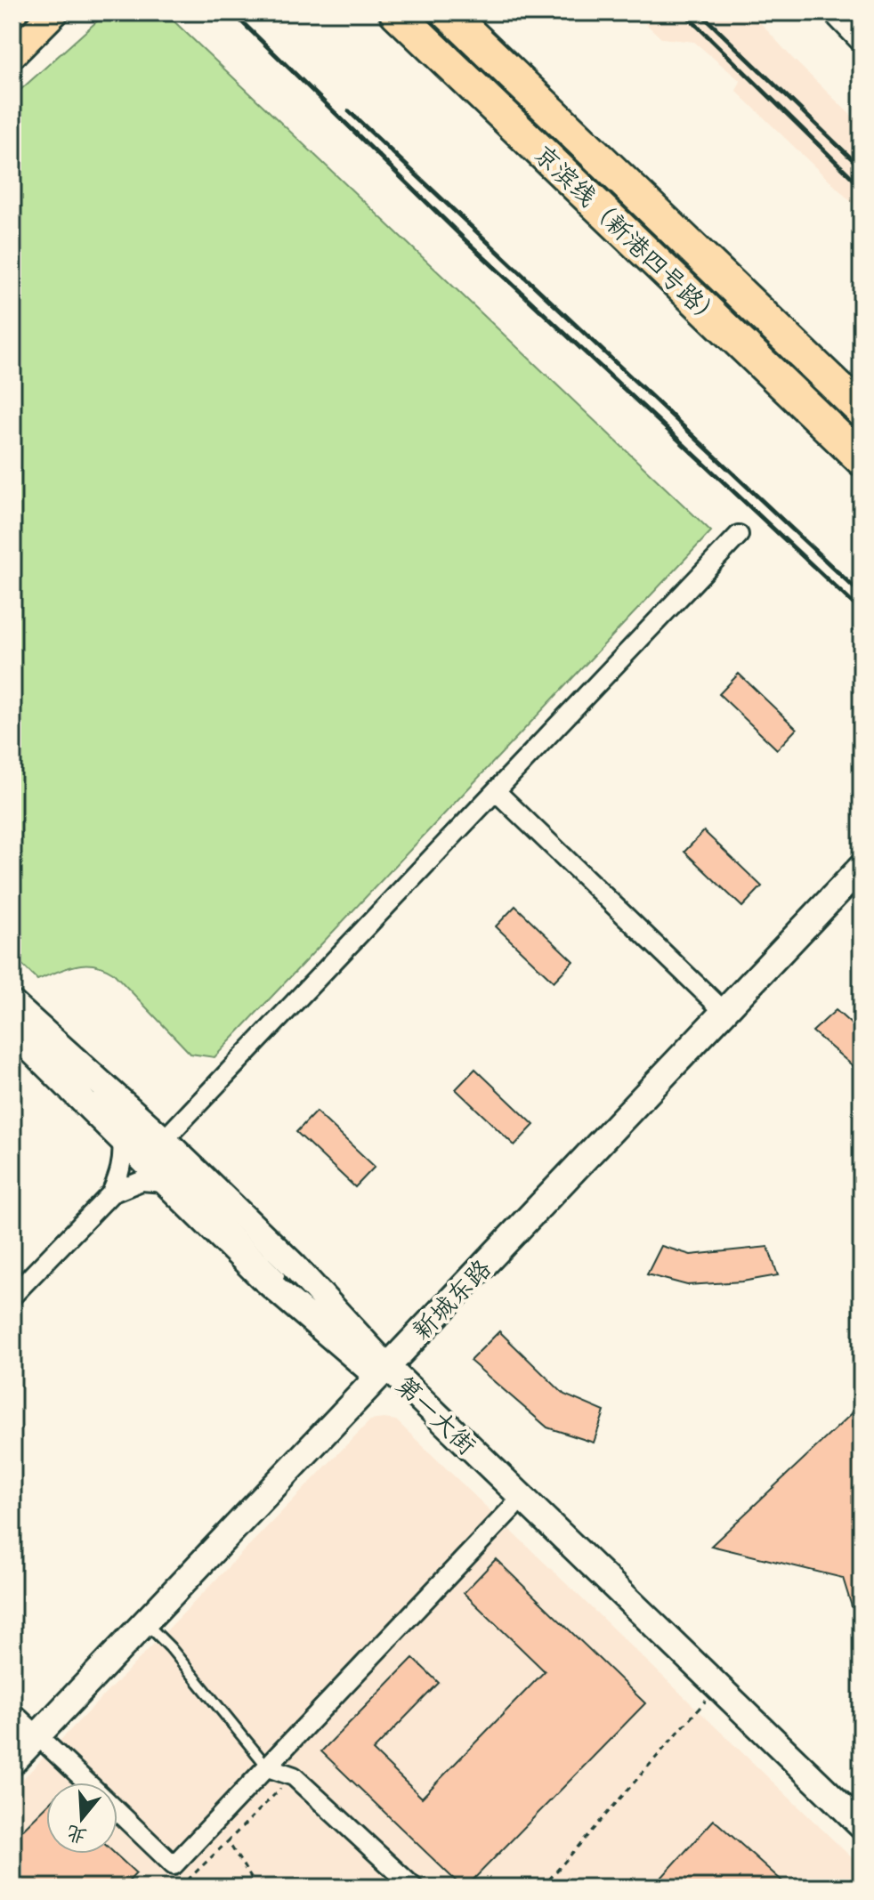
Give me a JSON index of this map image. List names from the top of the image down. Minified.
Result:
{"streets":{"highway":["京滨线（新港四号路）"],"main road":["新城东路","第一大街"]},"crossings":[["新城东路","第一大街"]],"north":"bottom"}
